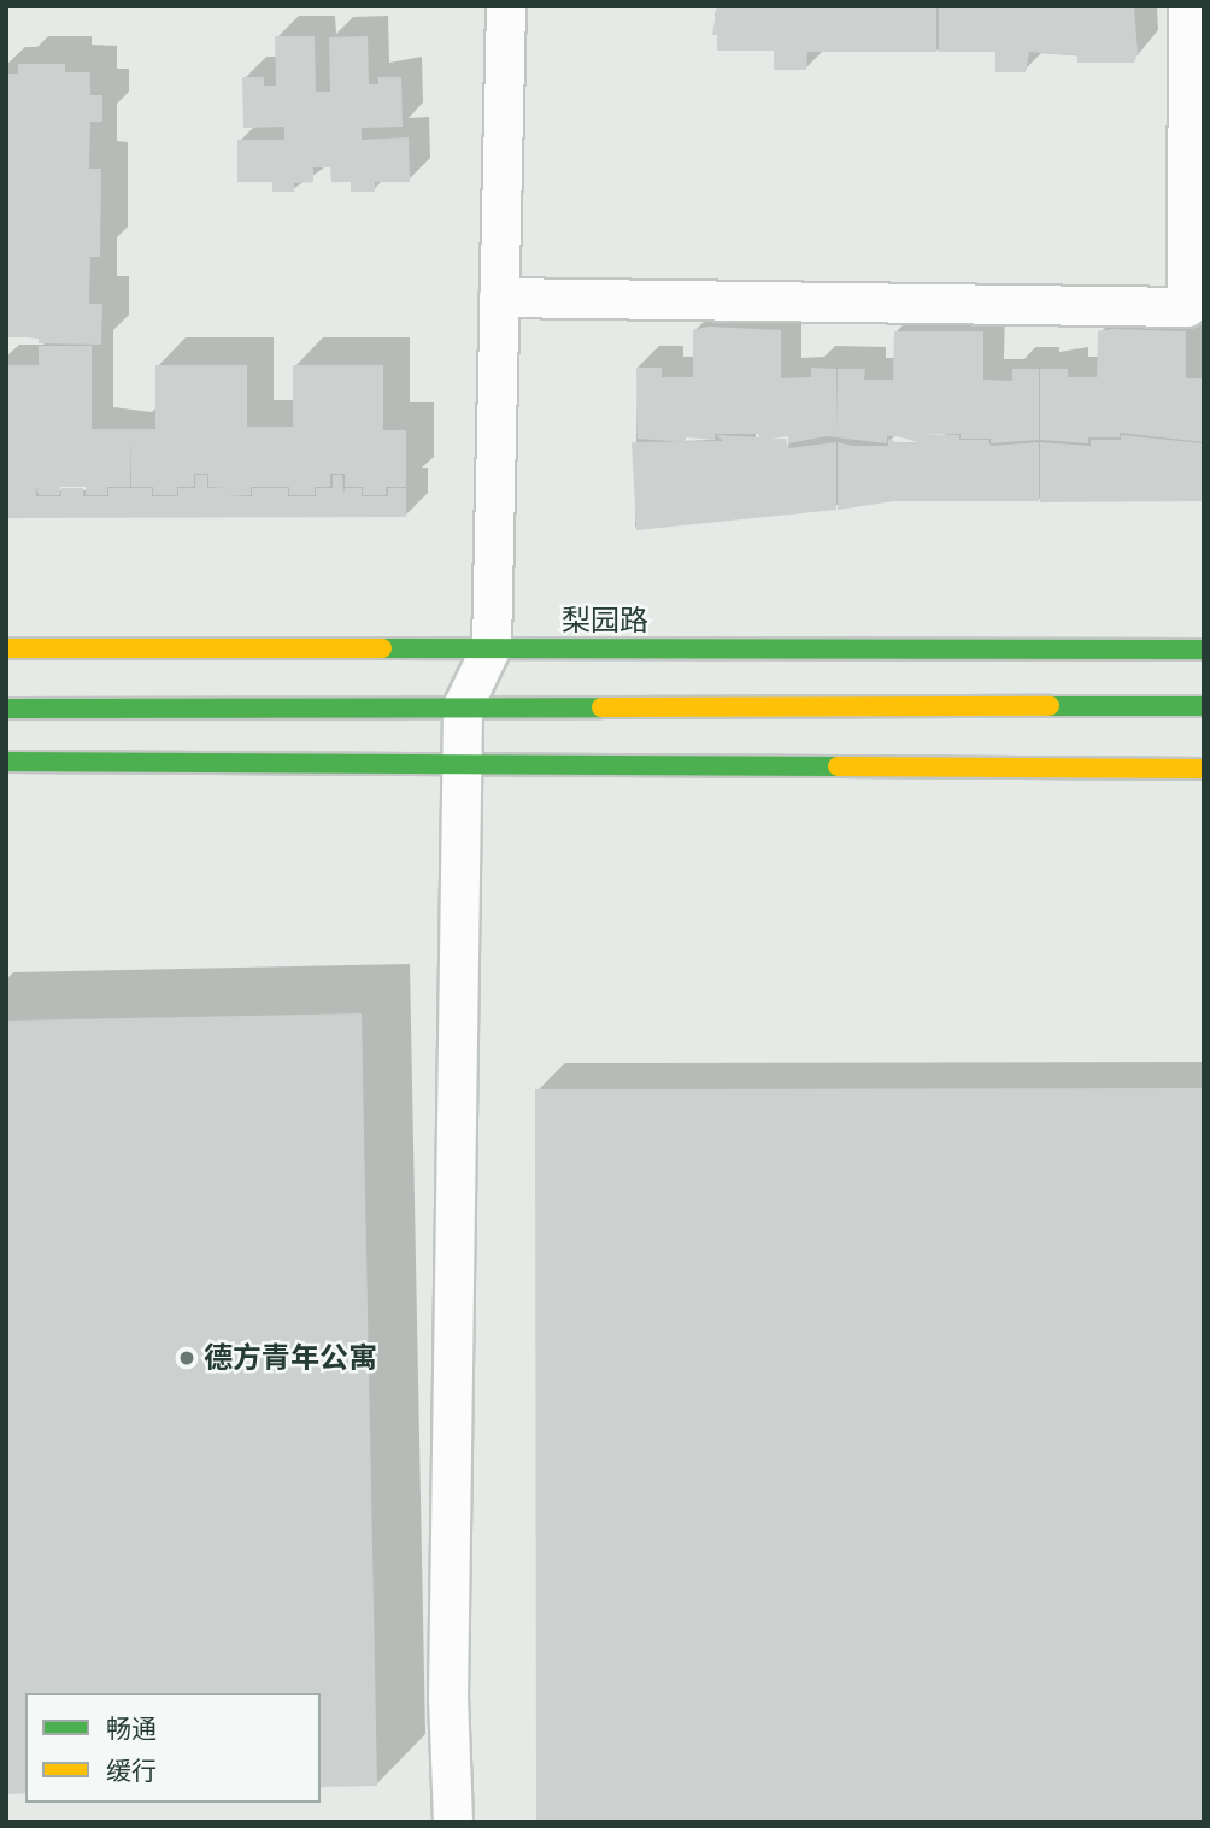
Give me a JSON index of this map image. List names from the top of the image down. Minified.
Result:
{"streets":{"main road":["梨园路"]},"places":["德方青年公寓"],"legend":["畅通","缓行"]}
